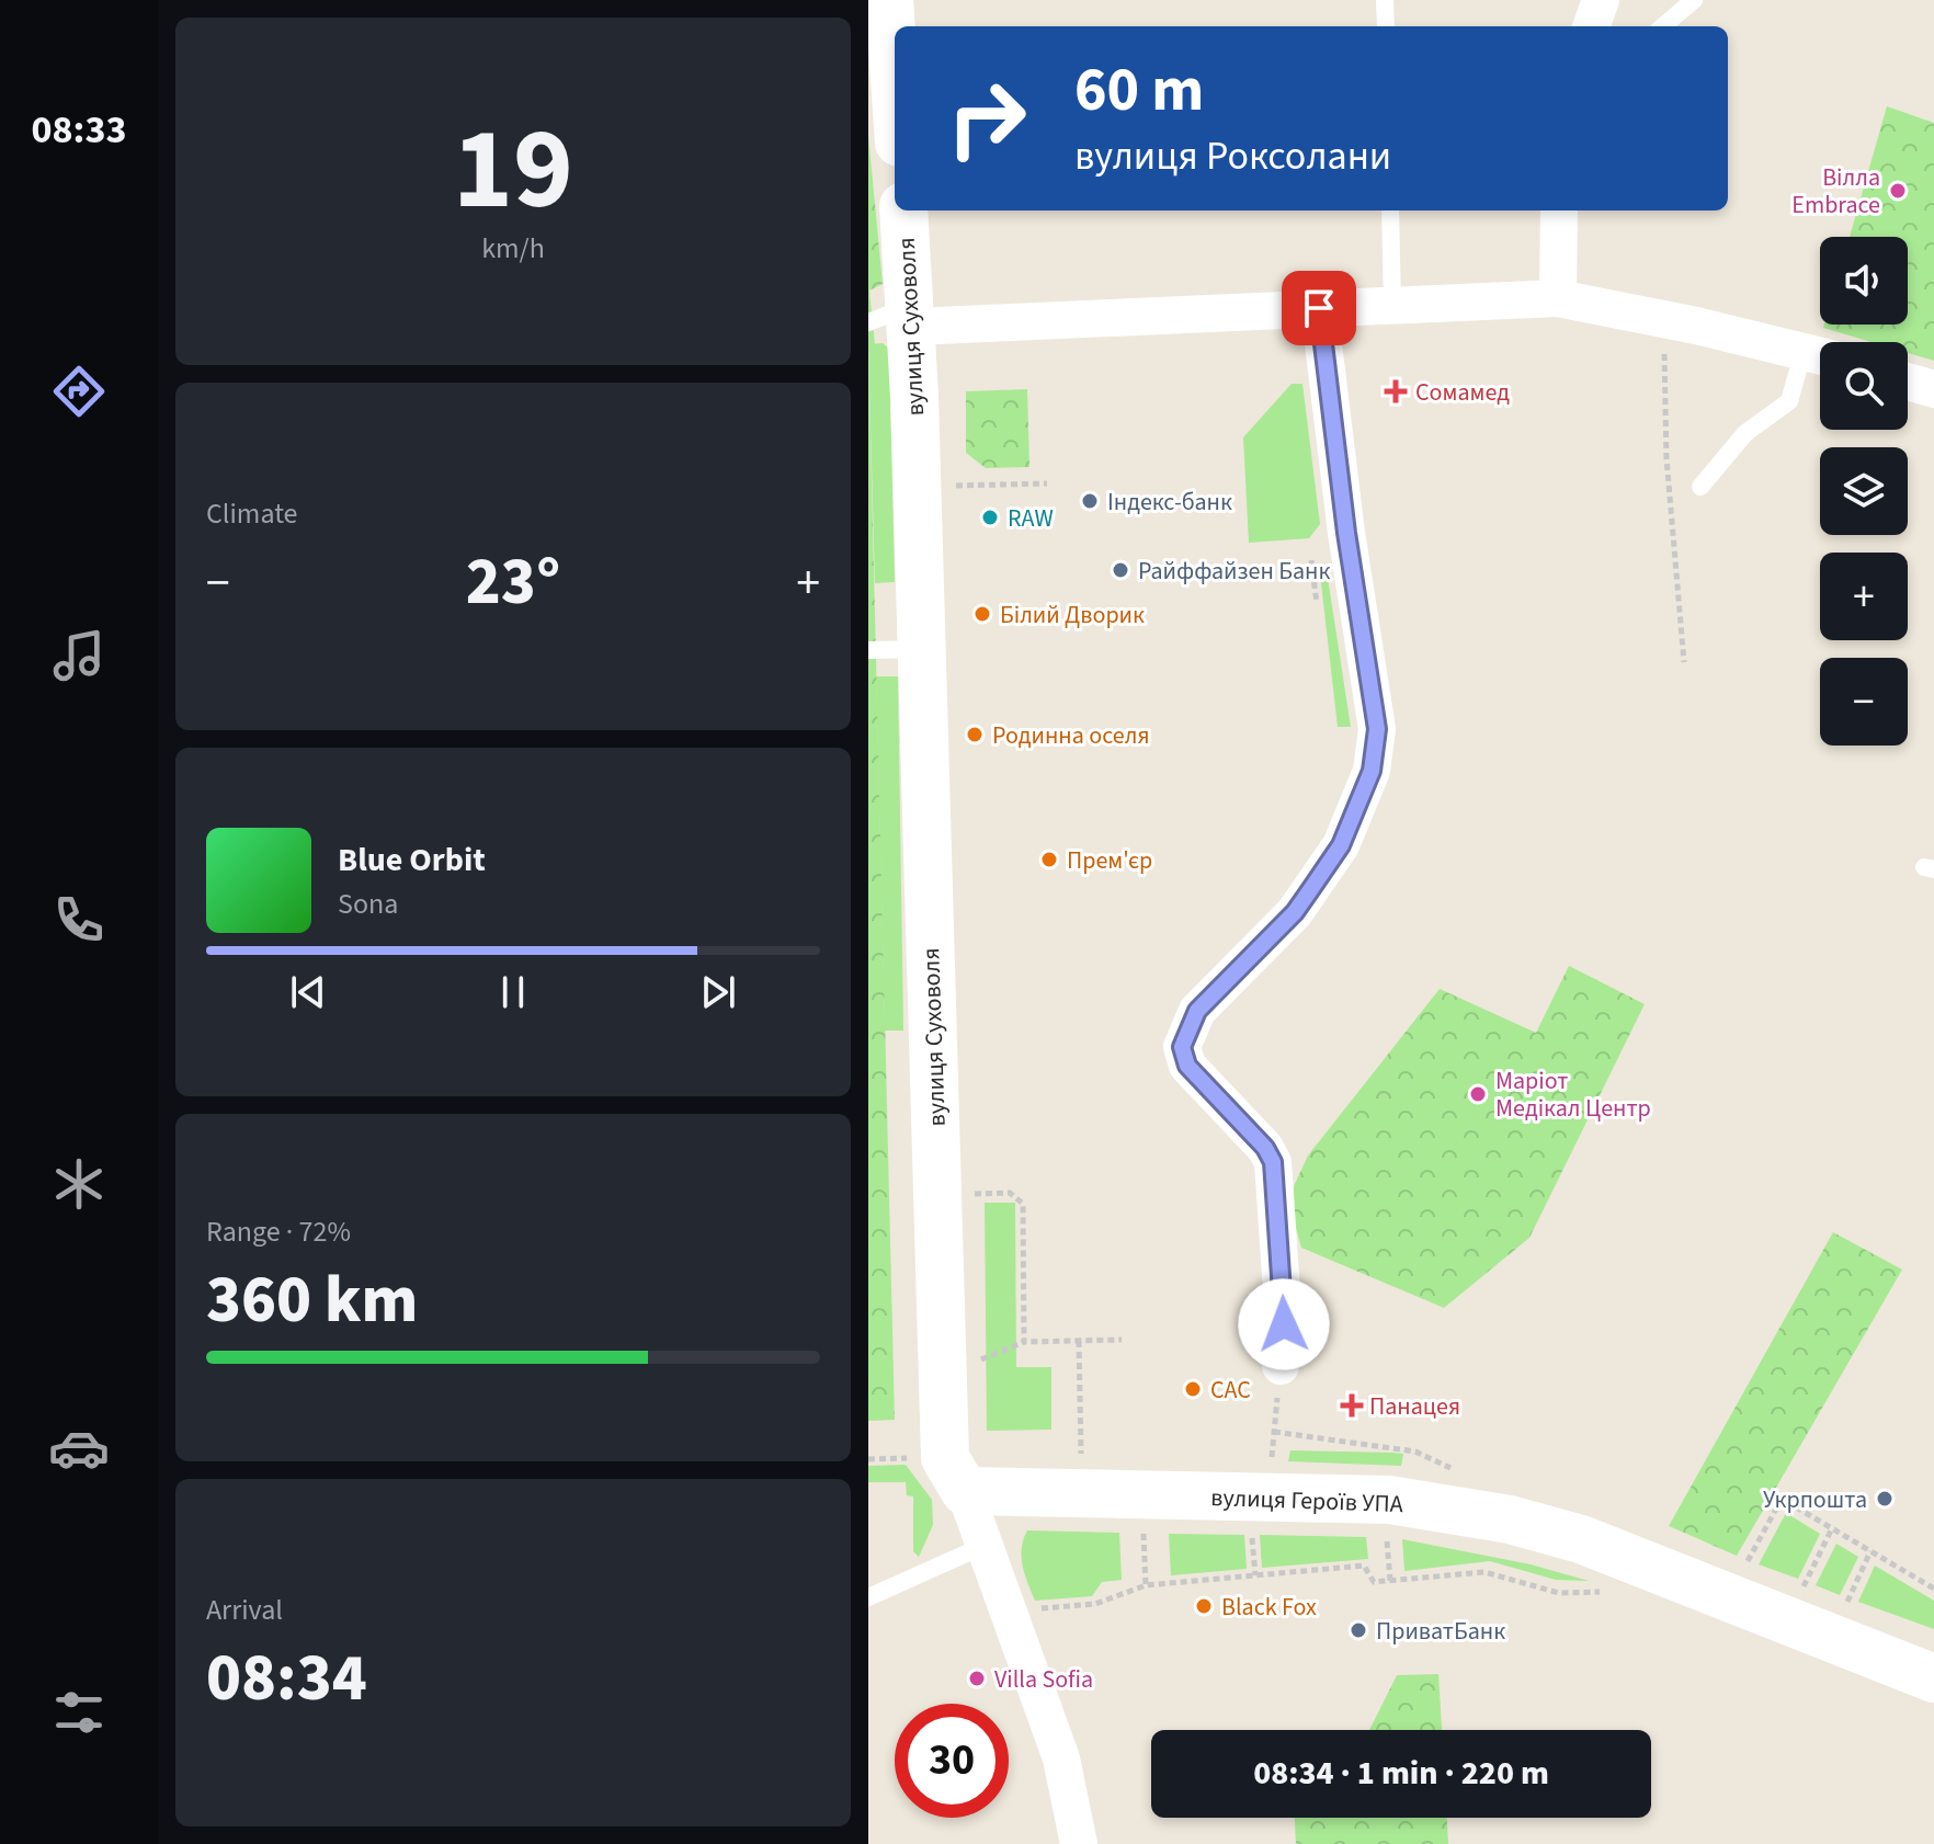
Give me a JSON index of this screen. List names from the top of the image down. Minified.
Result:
{"streets":{"street":["вулиця Суховоля","вулиця Героїв УПА"]},"crossings":[["вулиця Суховоля","вулиця Героїв УПА"]],"places":{"other":["Вілла Embrace","Індекс-банк","RAW","Райффайзен Банк","Білий Дворик","Родинна оселя","Прем'єр","Маріот Медікал Центр","САС","Укрпошта","Black Fox","ПриватБанк","Villa Sofia"],"health":["Сомамед","Панацея"]},"page":{"tabs":"08:33","tile":[["19","km/h"],"Climate",["Range · 72%","360 km"],["Arrival","08:34"]],"turn":["60 m","вулиця Роксолани"],"map_buttons":["+","−"],"heat":["−","23°","+"],"song":["Blue Orbit","Sona"],"limit":"30","trip":"08:34 · 1 min · 220 m"}}
